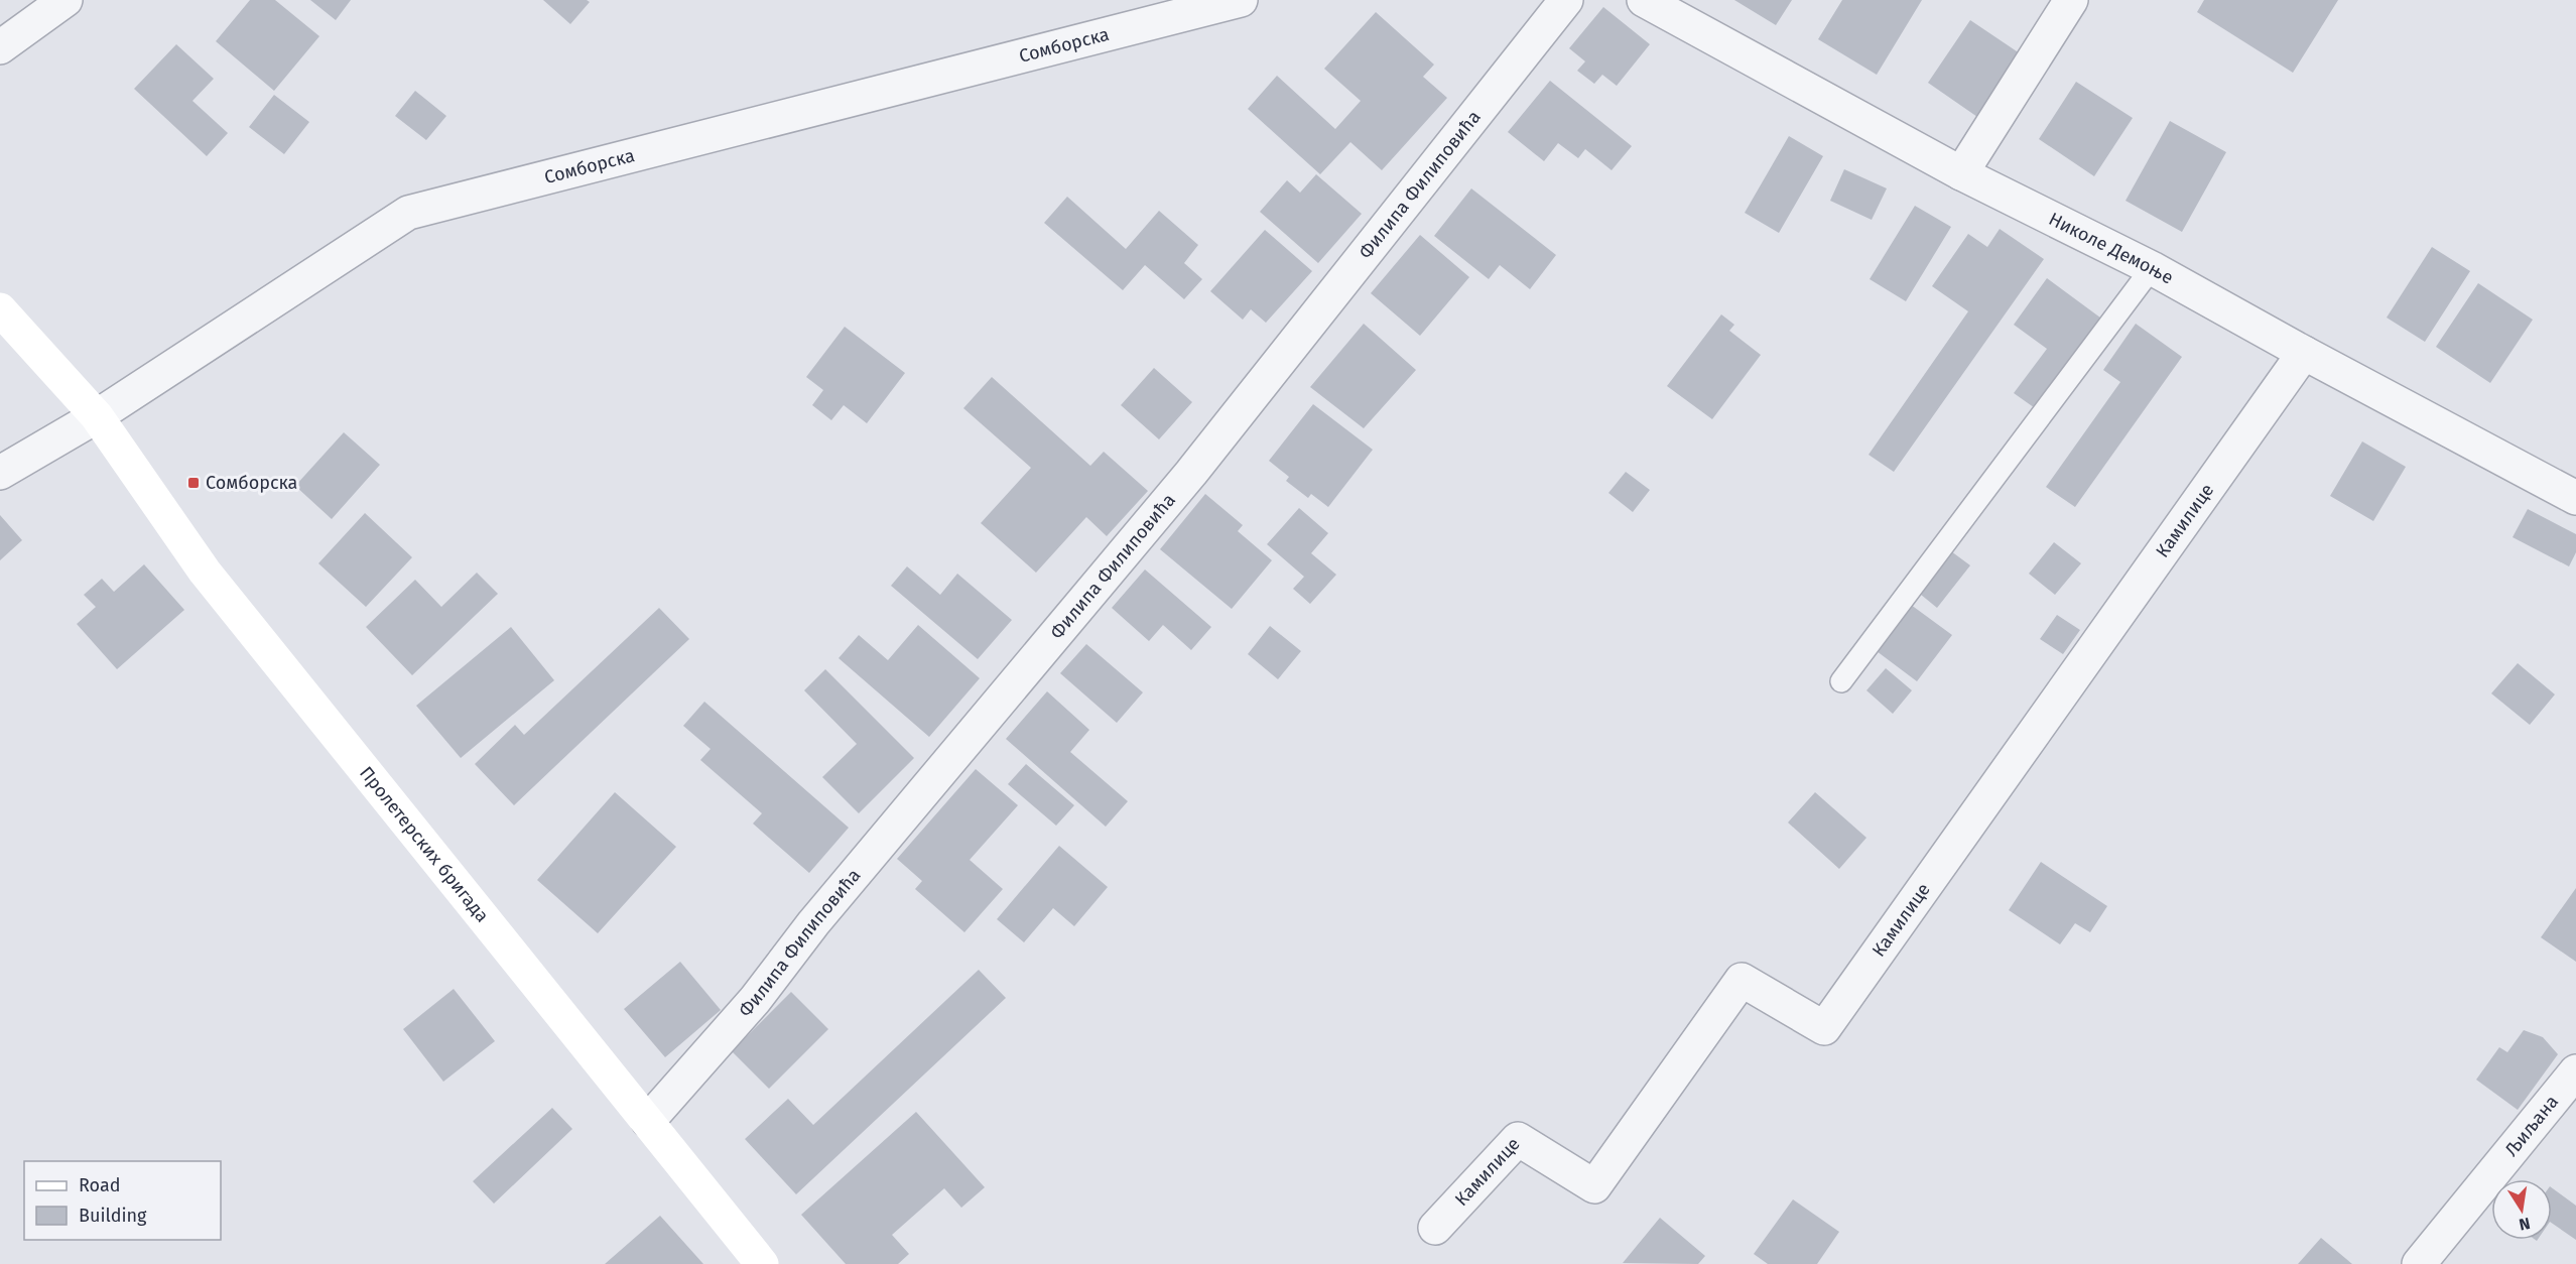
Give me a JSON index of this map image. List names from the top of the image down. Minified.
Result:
{"streets":{"street":["Сомборска","Филипа Филиповића","Николе Демоње","Камилице","Пролетерских бригада","Љиљана"]},"crossings":[["Сомборска","Пролетерских бригада"],["Филипа Филиповића","Пролетерских бригада"],["Николе Демоње","Камилице"]],"places":{"transit":["Сомборска"]},"legend":["Road","Building"],"north":"bottom"}
